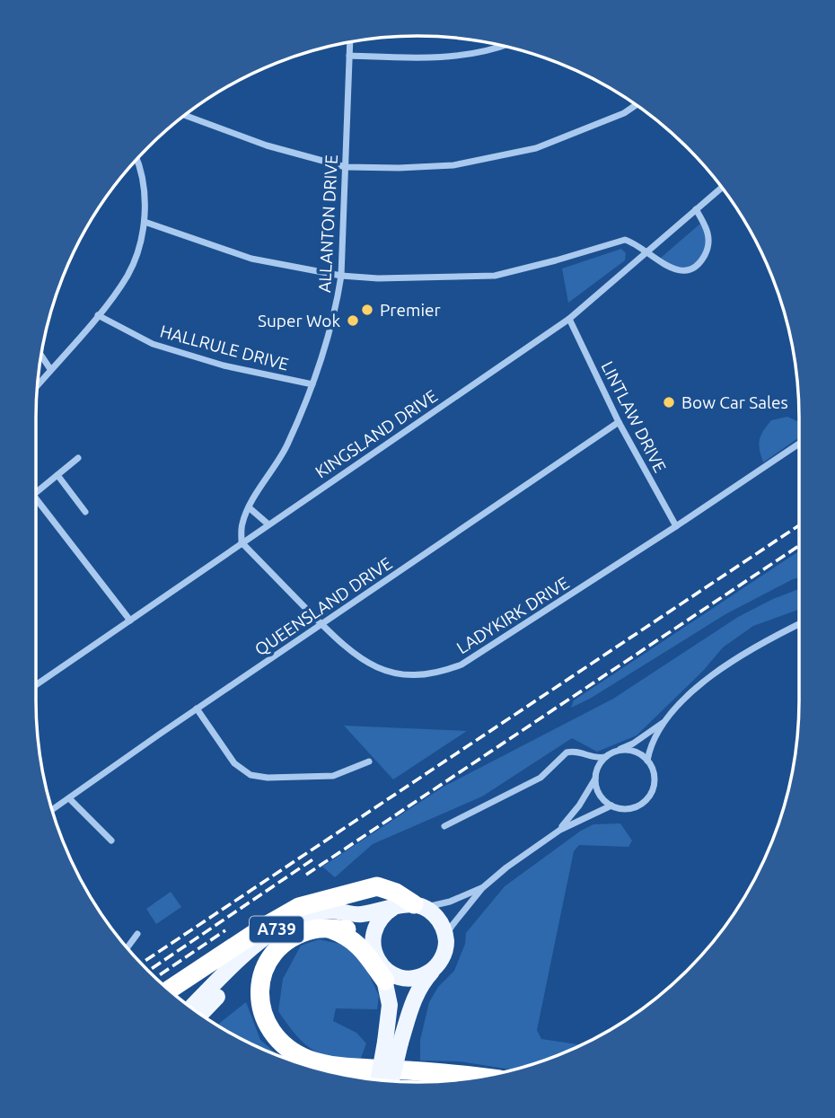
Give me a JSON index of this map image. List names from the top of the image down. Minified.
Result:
{"streets":{"main road":["A739"],"street":["ALLANTON DRIVE","HALLRULE DRIVE","LINTLAW DRIVE","KINGSLAND DRIVE","QUEENSLAND DRIVE","LADYKIRK DRIVE"]},"crossings":[["ALLANTON DRIVE","HALLRULE DRIVE"],["ALLANTON DRIVE","KINGSLAND DRIVE"],["ALLANTON DRIVE","LADYKIRK DRIVE"],["LINTLAW DRIVE","KINGSLAND DRIVE"],["LINTLAW DRIVE","QUEENSLAND DRIVE"],["LINTLAW DRIVE","LADYKIRK DRIVE"],["KINGSLAND DRIVE","LADYKIRK DRIVE"],["QUEENSLAND DRIVE","LADYKIRK DRIVE"]],"places":["Premier","Super Wok","Bow Car Sales"]}
